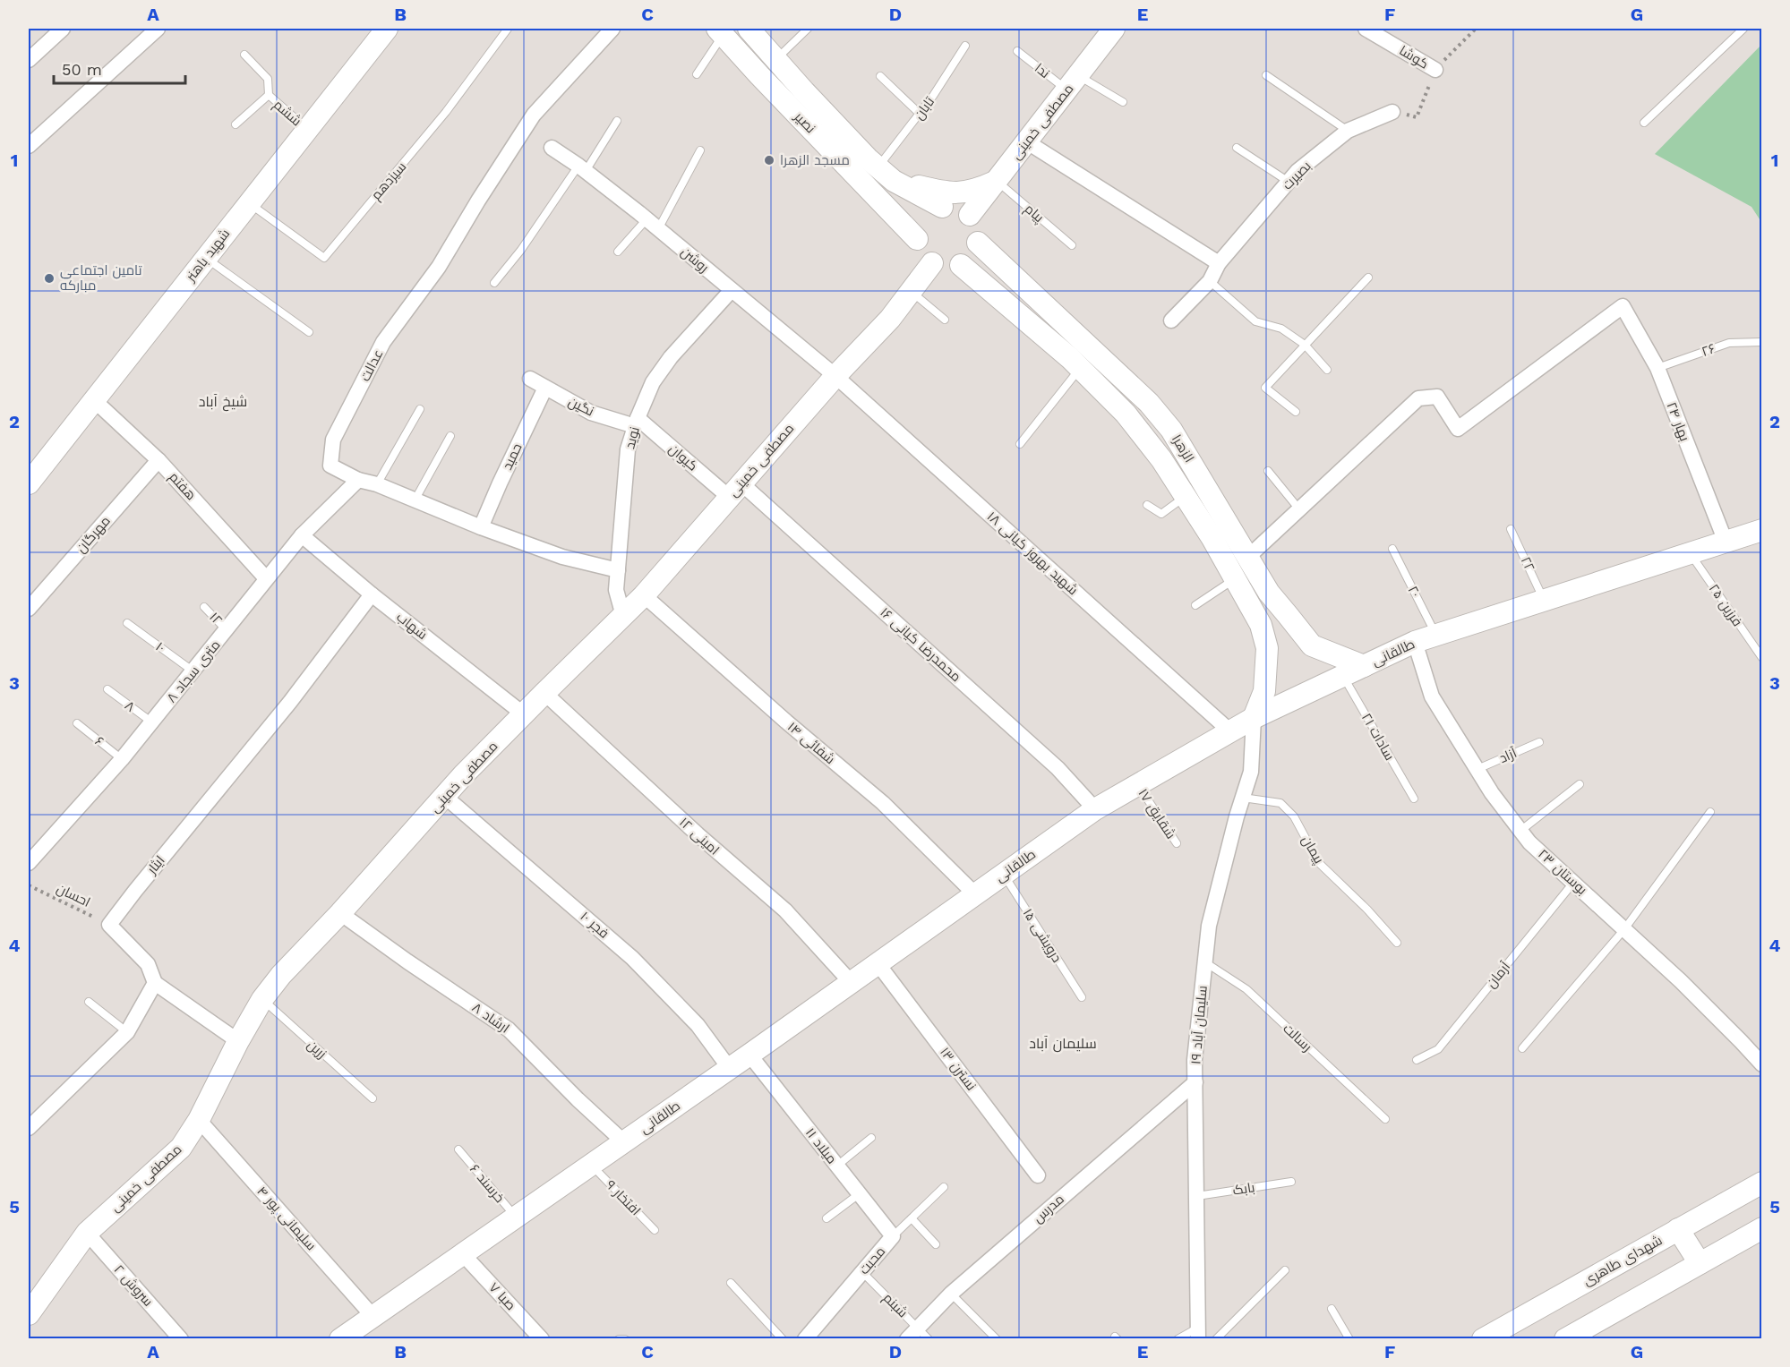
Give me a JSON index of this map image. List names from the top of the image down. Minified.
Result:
{"streets":{"street":["کوشا","مصطفی خمینی","نصیر","بصیرت","شهید باهنر","روشن","عدالت","نگین","بهار ۲۴","نوید","الزهرا","حمید","کیوان","هفتم","مهرگان","شهید بهروز کیانی ۱۸","شهاب","محمدرضا کیانی ۱۶","طالقانی","۸ متری سجاد","شفائی ۱۴","امینی ۱۲","ایثار","بوستان ۲۳","فجر ۱۰","ارشاد ۸","سلیمان آباد ۱۹","نسترن ۱۳","میلاد ۱۱","مدرس","سلیمانی پور ۴","محبت","شهدای طاهری","سروش ۲","صبا ۷"],"lane":["ندا","تابان","ششم","سیزدهم","پیام","۲۶","۲۲","۲۰","فرزین ۲۵","۱۲","۱۰","۸","سادات ۲۱","۶","آزاد","شقایق ۱۷","پیمان","درویشی ۱۵","آرمان","رسالت","زرین","خرسند ۶","بابک","افتخار ۹","شبنم"],"path":["احسان"]},"crossings":[["ندا","مصطفی خمینی"],["ششم","شهید باهنر"],["مصطفی خمینی","نصیر"],["مصطفی خمینی","پیام"],["مصطفی خمینی","روشن"],["مصطفی خمینی","نوید"],["مصطفی خمینی","الزهرا"],["مصطفی خمینی","کیوان"],["مصطفی خمینی","شهید بهروز کیانی ۱۸"],["مصطفی خمینی","شهاب"],["مصطفی خمینی","محمدرضا کیانی ۱۶"],["مصطفی خمینی","شفائی ۱۴"],["مصطفی خمینی","امینی ۱۲"],["مصطفی خمینی","فجر ۱۰"],["مصطفی خمینی","ارشاد ۸"],["مصطفی خمینی","زرین"],["مصطفی خمینی","سلیمانی پور ۴"],["مصطفی خمینی","سروش ۲"],["نصیر","الزهرا"],["سیزدهم","شهید باهنر"],["شهید باهنر","هفتم"],["روشن","نوید"],["روشن","شهید بهروز کیانی ۱۸"],["۲۶","بهار ۲۴"],["عدالت","نوید"],["عدالت","حمید"],["عدالت","۸ متری سجاد"],["نگین","نوید"],["نگین","حمید"],["نگین","کیوان"],["بهار ۲۴","طالقانی"],["نوید","کیوان"],["الزهرا","طالقانی"],["الزهرا","سلیمان آباد ۱۹"],["کیوان","محمدرضا کیانی ۱۶"],["هفتم","مهرگان"],["هفتم","۸ متری سجاد"],["شهید بهروز کیانی ۱۸","طالقانی"],["۲۲","طالقانی"],["۲۰","طالقانی"],["فرزین ۲۵","طالقانی"],["۱۲","۸ متری سجاد"],["شهاب","۸ متری سجاد"],["شهاب","ایثار"],["محمدرضا کیانی ۱۶","طالقانی"],["۱۰","۸ متری سجاد"],["طالقانی","سادات ۲۱"],["طالقانی","شفائی ۱۴"],["طالقانی","شقایق ۱۷"],["طالقانی","امینی ۱۲"],["طالقانی","بوستان ۲۳"],["طالقانی","فجر ۱۰"],["طالقانی","درویشی ۱۵"],["طالقانی","ارشاد ۸"],["طالقانی","سلیمان آباد ۱۹"],["طالقانی","نسترن ۱۳"],["طالقانی","میلاد ۱۱"],["طالقانی","خرسند ۶"],["طالقانی","افتخار ۹"],["طالقانی","سلیمانی پور ۴"],["طالقانی","صبا ۷"],["۸ متری سجاد","۸"],["۸ متری سجاد","۶"],["آزاد","بوستان ۲۳"],["پیمان","سلیمان آباد ۱۹"],["ایثار","احسان"],["بوستان ۲۳","آرمان"],["سلیمان آباد ۱۹","رسالت"],["سلیمان آباد ۱۹","بابک"],["سلیمان آباد ۱۹","مدرس"],["میلاد ۱۱","محبت"],["مدرس","شبنم"],["محبت","شبنم"]],"districts":["شیخ آباد","سلیمان آباد"],"places":["مسجد الزهرا","تامین اجتماعی مبارکه"],"scale_bar":"50 m","grid":{"columns":["A","B","C","D","E","F","G"],"rows":["1","2","3","4","5"]}}
